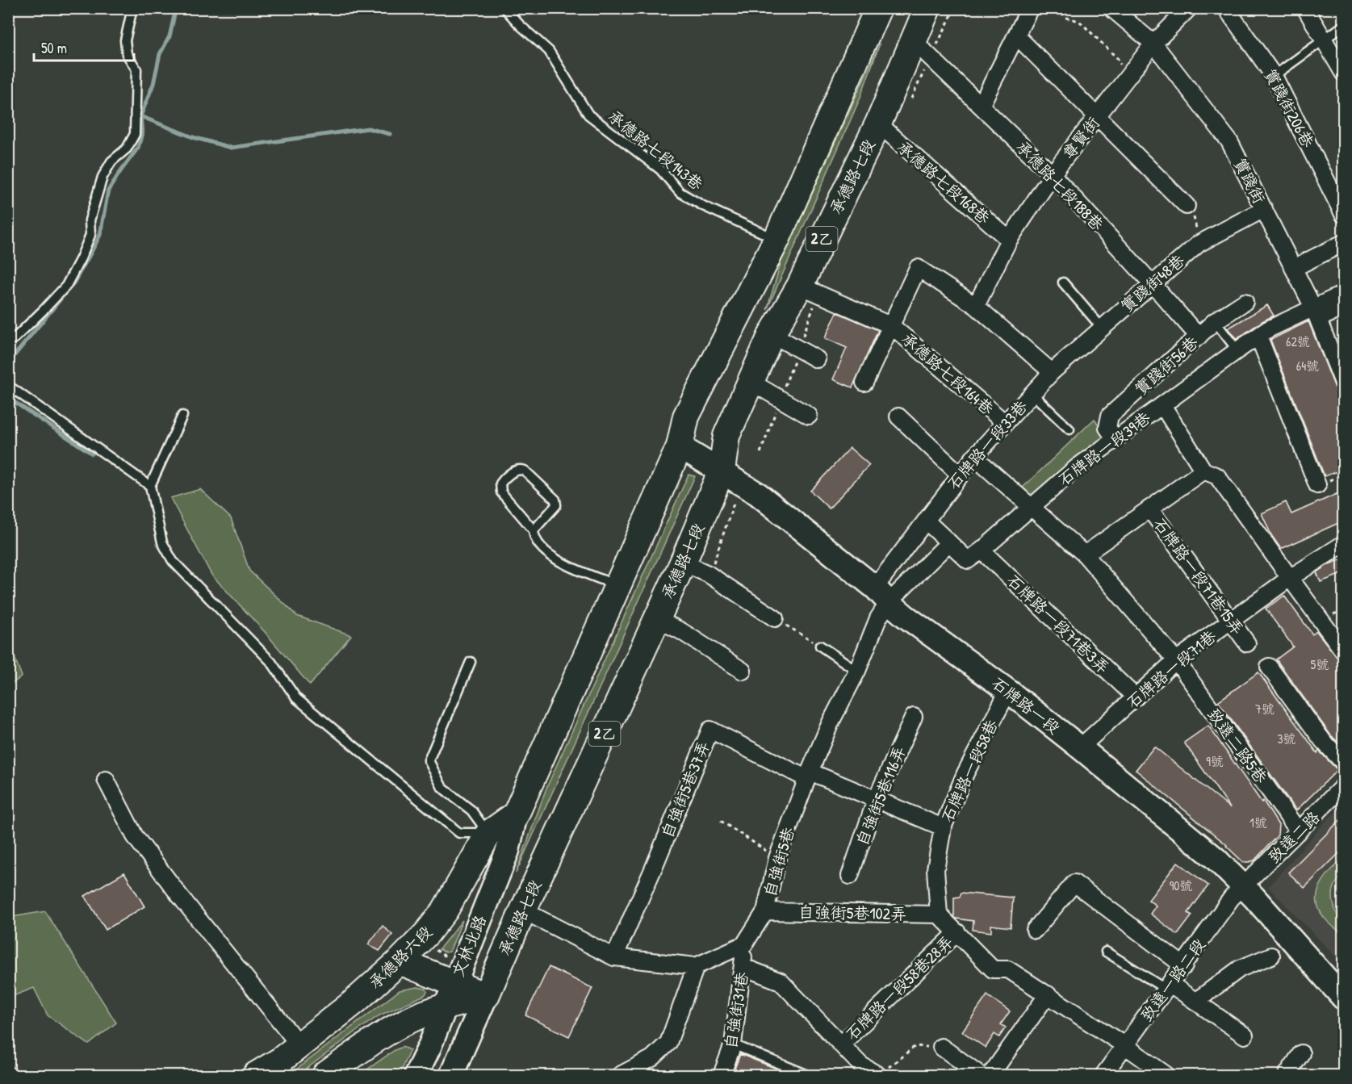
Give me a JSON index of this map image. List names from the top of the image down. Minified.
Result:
{"streets":{"main road":["承德路七段","2乙","承德路六段"],"street":["實踐街206巷","尊賢街","實踐街","承德路七段168巷","承德路七段188巷","實踐街48巷","實踐街56巷","承德路七段164巷","石牌路一段33巷","石牌路一段39巷","石牌路一段71巷15弄","石牌路一段71巷3弄","石牌路一段71巷","石牌路一段","致遠二路5巷","石牌路一段58巷","自強街5巷37弄","自強街5巷116弄","致遠二路","自強街5巷","自強街5巷102弄","文林北路","致遠一路二段","石牌路一段58巷28弄","自強街31巷"],"lane":["承德路七段143巷"]},"crossings":[["尊賢街","實踐街"],["尊賢街","承德路七段168巷"],["尊賢街","承德路七段188巷"],["承德路七段143巷","2乙"],["承德路七段","承德路七段168巷"],["承德路七段","承德路七段188巷"],["承德路七段","承德路七段164巷"],["承德路七段","石牌路一段"],["實踐街","實踐街48巷"],["實踐街","石牌路一段39巷"],["承德路七段188巷","實踐街48巷"],["承德路七段188巷","實踐街56巷"],["2乙","石牌路一段"],["2乙","文林北路"],["2乙","承德路六段"],["實踐街48巷","石牌路一段33巷"],["實踐街56巷","石牌路一段39巷"],["承德路七段164巷","石牌路一段33巷"],["石牌路一段33巷","石牌路一段"],["石牌路一段33巷","致遠二路5巷"],["石牌路一段33巷","自強街5巷"],["石牌路一段39巷","石牌路一段71巷3弄"],["石牌路一段39巷","致遠二路5巷"],["石牌路一段71巷15弄","石牌路一段71巷"],["石牌路一段71巷3弄","石牌路一段71巷"],["石牌路一段71巷","石牌路一段"],["石牌路一段71巷","致遠二路5巷"],["石牌路一段","石牌路一段58巷"],["石牌路一段","致遠二路"],["石牌路一段","自強街5巷"],["石牌路一段","致遠一路二段"],["致遠二路5巷","致遠二路"],["石牌路一段58巷","自強街5巷102弄"],["自強街5巷37弄","自強街5巷"],["致遠二路","致遠一路二段"],["自強街5巷","自強街5巷102弄"],["自強街5巷","自強街31巷"],["文林北路","承德路六段"]],"house_numbers":["62號","64號","5號","7號","3號","9號","1號","90號"],"scale_bar":"50 m"}
